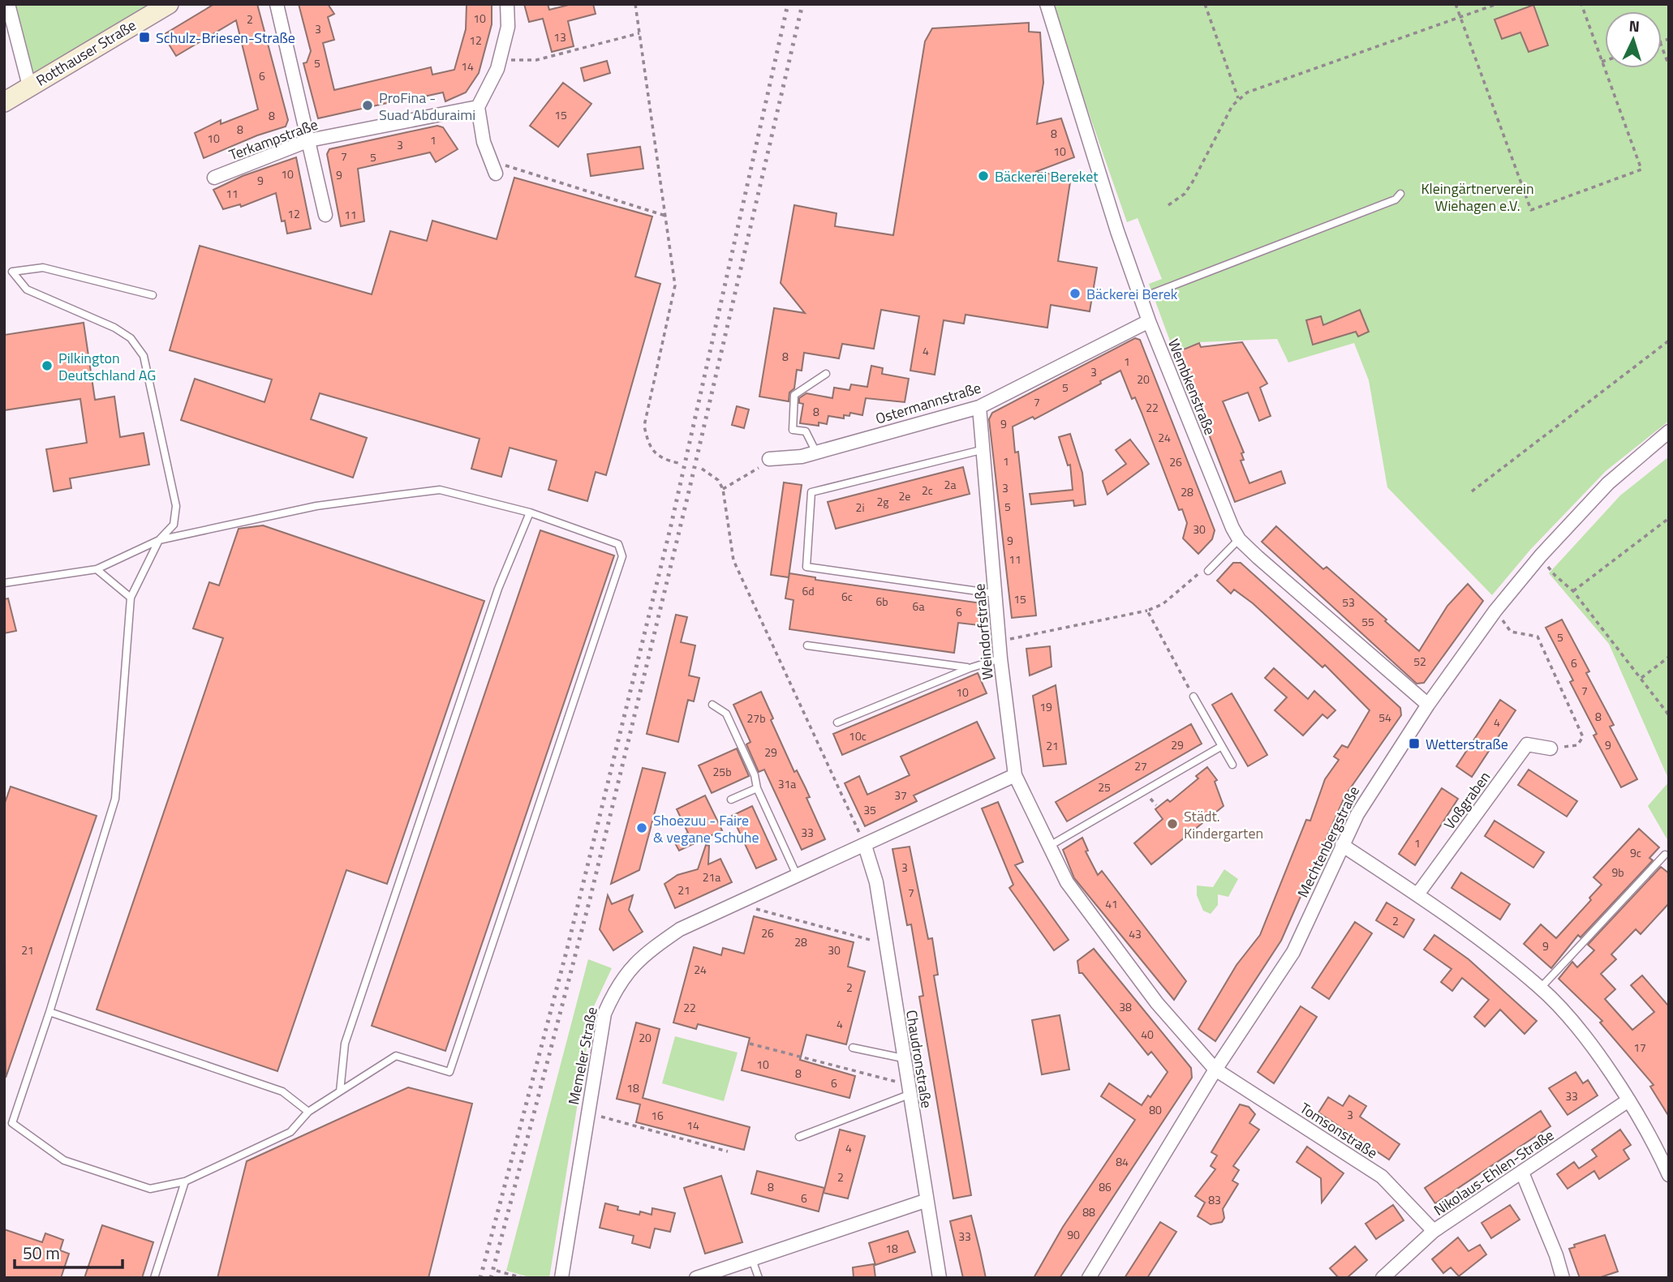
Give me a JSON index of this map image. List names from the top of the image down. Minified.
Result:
{"streets":{"main road":["Rotthauser Straße"],"street":["Terkampstraße","Wembkenstraße","Ostermannstraße","Weindorfstraße","Voßgraben","Mechtenbergstraße","Memeler Straße","Chaudronstraße","Tomsonstraße","Nikolaus-Ehlen-Straße"]},"crossings":[["Wembkenstraße","Ostermannstraße"],["Wembkenstraße","Mechtenbergstraße"],["Ostermannstraße","Weindorfstraße"],["Weindorfstraße","Mechtenbergstraße"],["Weindorfstraße","Memeler Straße"],["Weindorfstraße","Tomsonstraße"],["Mechtenbergstraße","Tomsonstraße"],["Memeler Straße","Chaudronstraße"],["Tomsonstraße","Nikolaus-Ehlen-Straße"]],"parks":["Kleingärtnerverein Wiehagen e.V."],"places":{"transit":["Schulz-Briesen-Straße","Wetterstraße"],"other":["ProFina - Suad Abduraimi","Bäckerei Bereket","Bäckerei Berek","Pilkington Deutschland AG","Städt. Kindergarten","Shoezuu - Faire & vegane Schuhe"]},"house_numbers":["10","2","3","13","12","5","14","6","15","8","8","8","10","1","3","10","7","5","10","9","9","11","12","11","4","8","1","3","20","5","7","22","8","9","24","1","26","2a","3","2c","28","2e","2g","5","2i","30","9","11","6d","6c","15","6b","53","6a","6","55","5","52","6","7","10","19","8","54","27b","4","10c","29","9","21","29","27","25b","31a","25","37","35","33","1","9c","3","9b","21a","21","7","41","2","26","43","28","9","21","30","24","2","38","22","4","40","20","17","10","8","6","18","33","80","3","16","14","4","84","2","8","86","6","83","88","90","33","18"],"scale_bar":"50 m","north":"top"}
